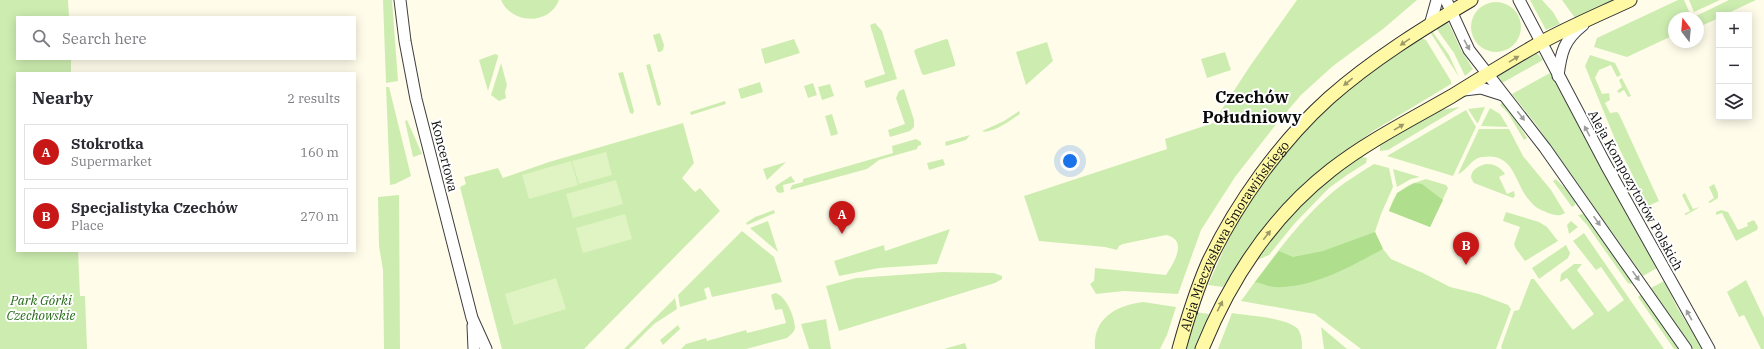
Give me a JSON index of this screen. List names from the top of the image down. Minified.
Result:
{"streets":{"main road":["Aleja Mieczysława Smorawińskiego"],"street":["Koncertowa","Aleja Kompozytorów Polskich"]},"crossings":[["Aleja Kompozytorów Polskich","Aleja Mieczysława Smorawińskiego"]],"districts":["Czechów Południowy"],"parks":["Park Górki Czechowskie"],"north":"top","page":{"map_buttons":["+","−"],"search":"Search here","heading":["Nearby","2 results"],"list":[{"mark":"A","name":"Stokrotka","note":"Supermarket","value":"160 m"},{"mark":"B","name":"Specjalistyka Czechów","note":"Place","value":"270 m"}],"pins":["A","B"]}}
